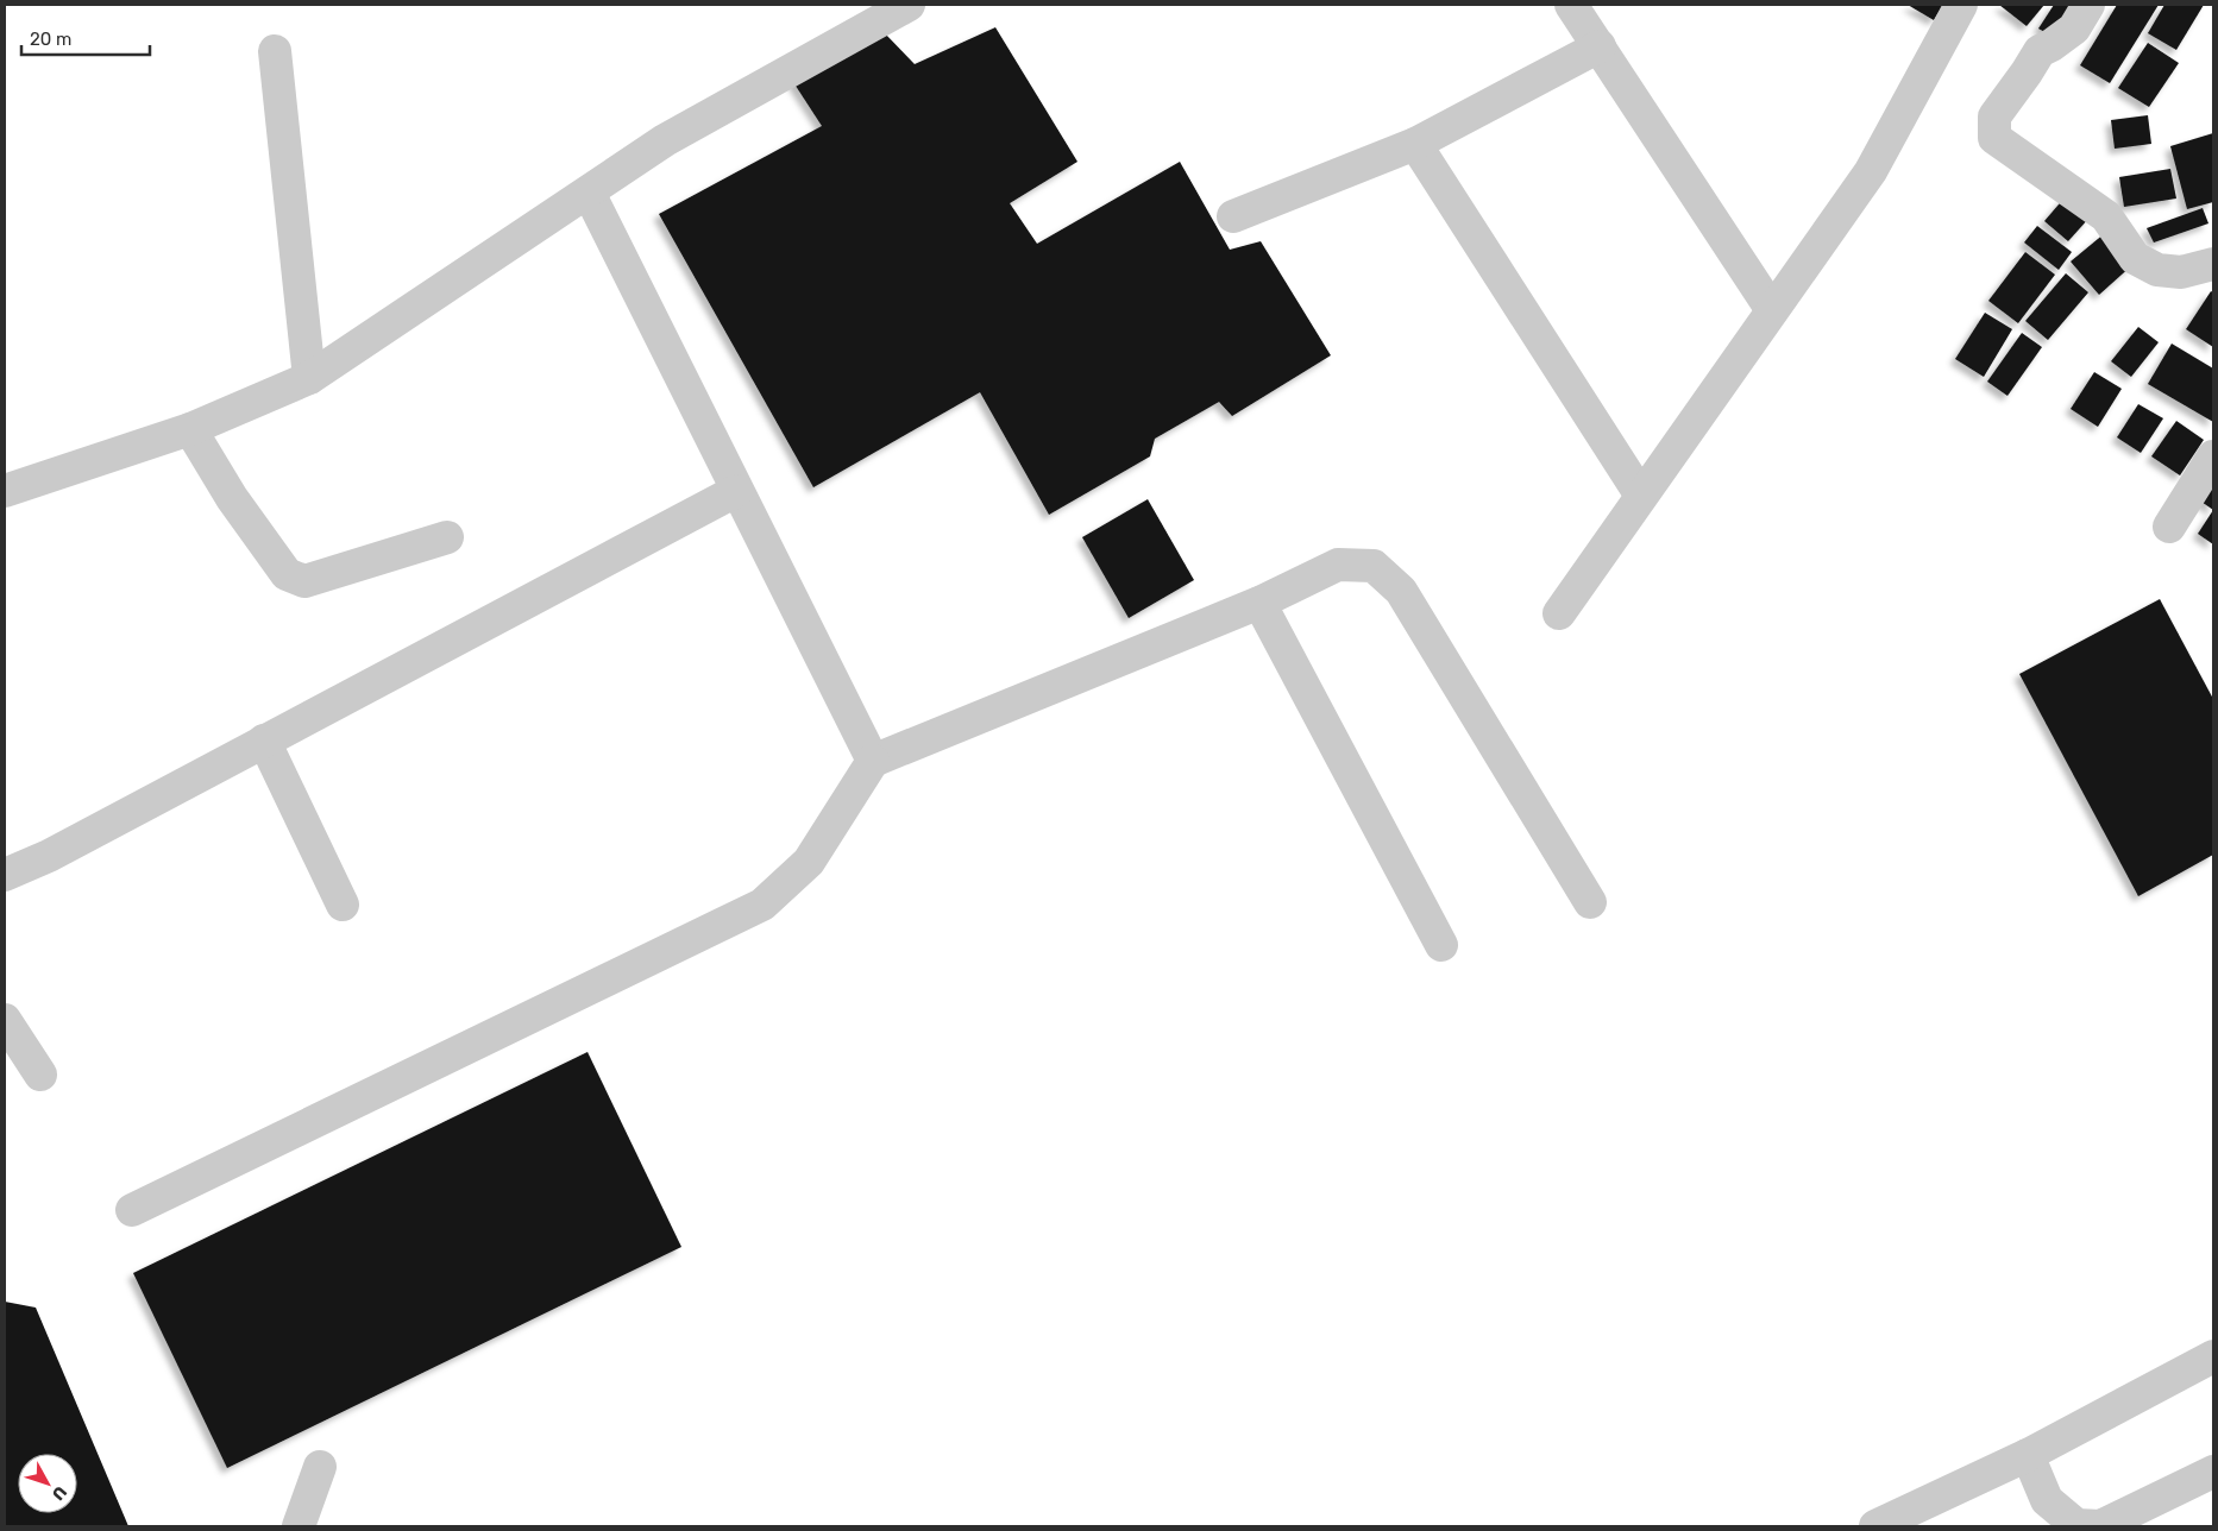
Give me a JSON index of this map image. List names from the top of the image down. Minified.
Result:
{"scale_bar":"20 m","north":"bottom right"}
